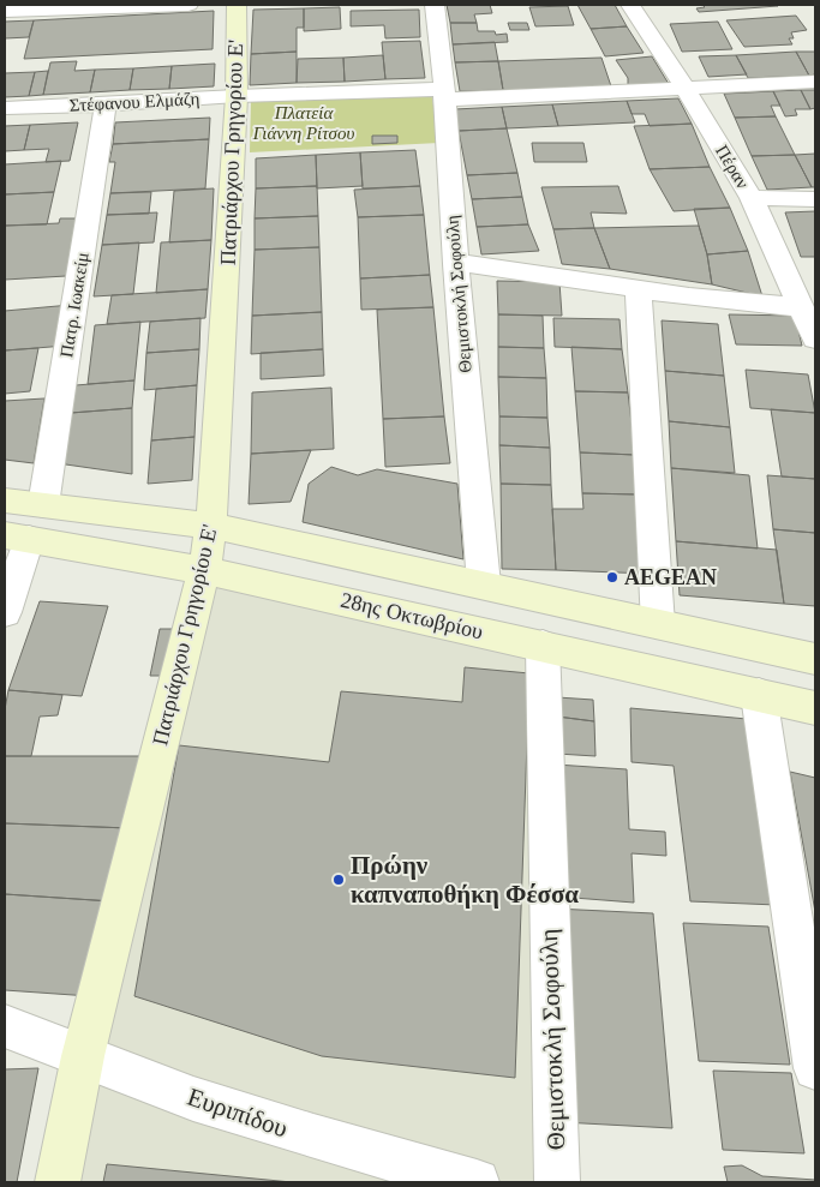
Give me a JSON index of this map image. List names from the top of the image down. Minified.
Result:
{"streets":{"street":["Στέφανου Ελμάζη","Πατριάρχου Γρηγορίου Ε'","Πέραν","Θεμιστοκλή Σοφούλη","Πατρ. Ιωακείμ","28ης Οκτωβρίου","Ευριπίδου"]},"crossings":[["Στέφανου Ελμάζη","Πατριάρχου Γρηγορίου Ε'"],["Στέφανου Ελμάζη","Πέραν"],["Στέφανου Ελμάζη","Θεμιστοκλή Σοφούλη"],["Στέφανου Ελμάζη","Πατρ. Ιωακείμ"],["Πατριάρχου Γρηγορίου Ε'","28ης Οκτωβρίου"],["Πατριάρχου Γρηγορίου Ε'","Ευριπίδου"],["Θεμιστοκλή Σοφούλη","28ης Οκτωβρίου"]],"parks":["Πλατεία Γιάννη Ρίτσου"],"places":["AEGEAN","Πρώην καπναποθήκη Φέσσα"]}
